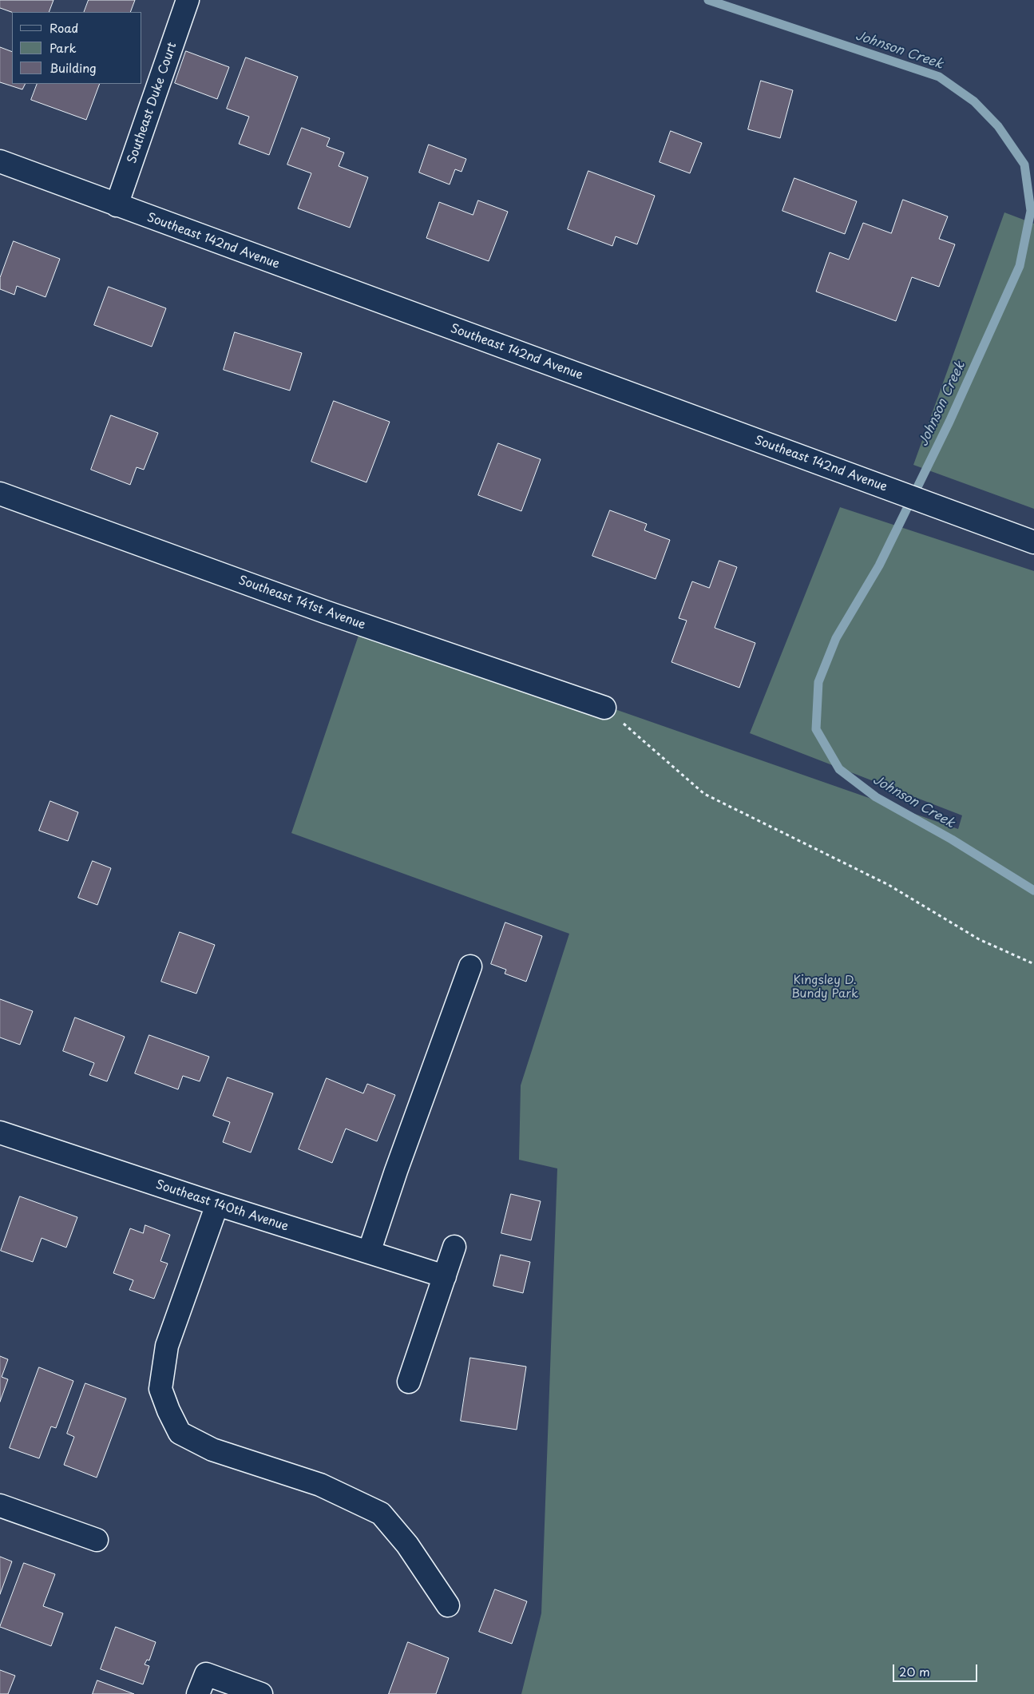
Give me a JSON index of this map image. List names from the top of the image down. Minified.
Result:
{"streets":{"street":["Southeast Duke Court","Southeast 142nd Avenue","Southeast 141st Avenue","Southeast 140th Avenue"]},"crossings":[["Southeast Duke Court","Southeast 142nd Avenue"]],"water":["Johnson Creek"],"parks":["Kingsley D. Bundy Park"],"legend":["Road","Park","Building"],"scale_bar":"20 m"}
